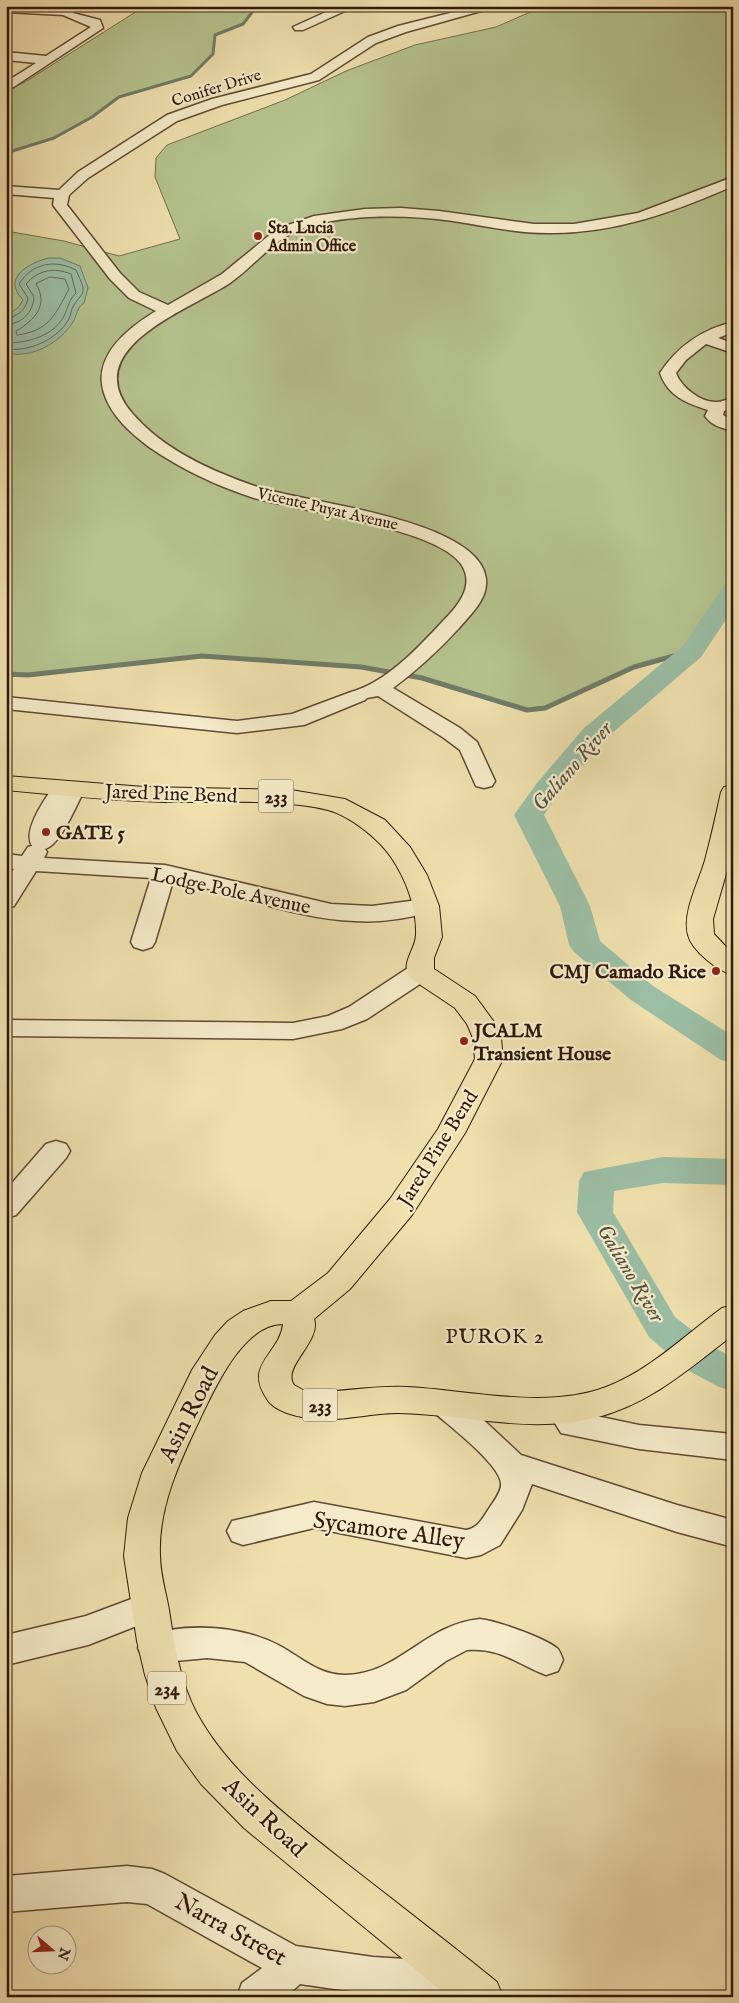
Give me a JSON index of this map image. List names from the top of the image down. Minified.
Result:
{"streets":{"main road":["Jared Pine Bend","233","Asin Road","234"],"street":["Conifer Drive","Vicente Puyat Avenue","Lodge Pole Avenue","Sycamore Alley","Narra Street"]},"crossings":[["Jared Pine Bend","233"],["Jared Pine Bend","Lodge Pole Avenue"],["Jared Pine Bend","Asin Road"],["233","Asin Road"],["Asin Road","Narra Street"]],"districts":["PUROK 2"],"water":["Galiano River"],"places":["Sta. Lucia Admin Office","GATE 5","CMJ Camado Rice","JCALM Transient House"],"north":"right"}
